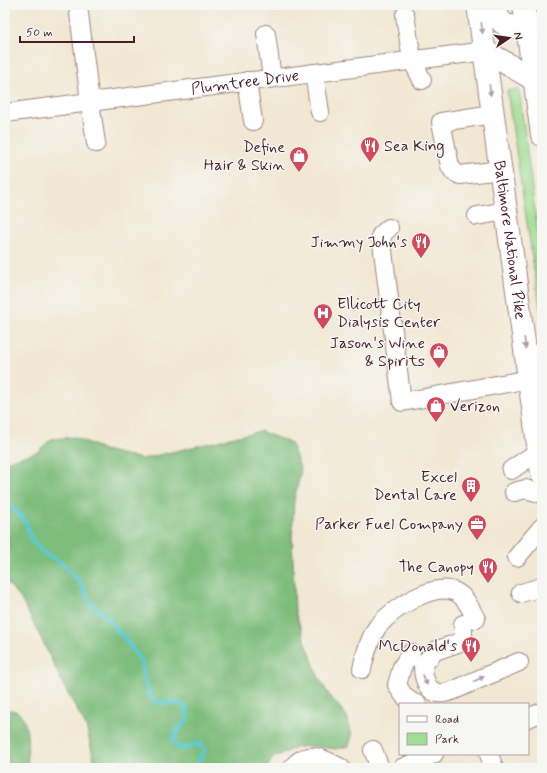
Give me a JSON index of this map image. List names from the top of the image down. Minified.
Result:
{"streets":{"main road":["Baltimore National Pike"],"street":["Plumtree Drive"]},"crossings":[["Plumtree Drive","Baltimore National Pike"]],"places":{"restaurant":["Sea King","Jimmy John's","The Canopy","McDonald's"],"shop":["Define Hair & Skin","Jason's Wine & Spirits","Verizon"],"hospital":["Ellicott City Dialysis Center"],"building":["Excel Dental Care"],"office":["Parker Fuel Company"]},"legend":["Road","Park"],"scale_bar":"50 m","north":"right"}
